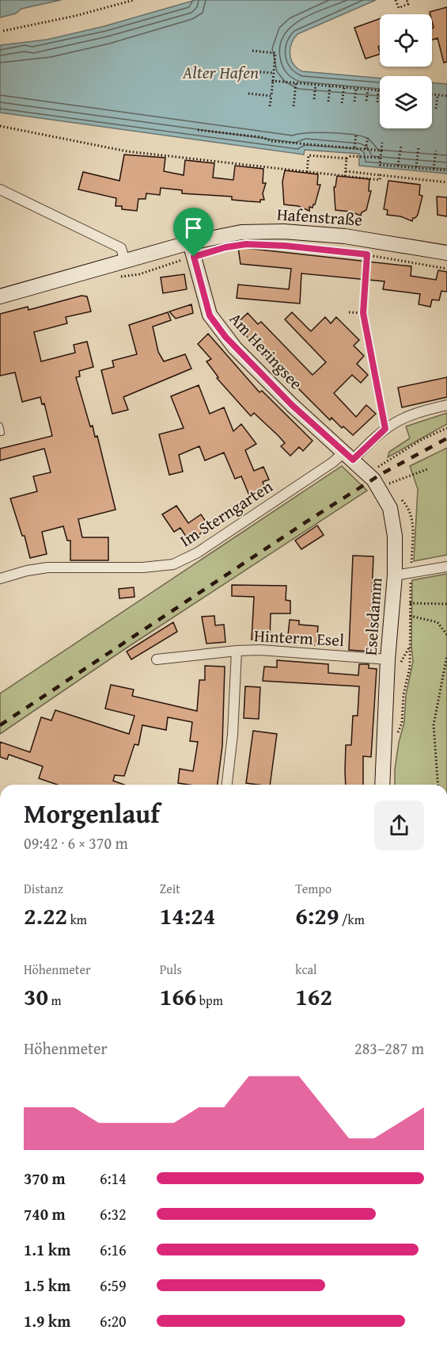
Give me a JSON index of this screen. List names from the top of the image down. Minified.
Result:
{"streets":{"street":["Hafenstraße","Am Heringsee","Im Sterngarten","Eselsdamm","Hinterm Esel"]},"crossings":[["Hafenstraße","Am Heringsee"],["Am Heringsee","Im Sterngarten"],["Am Heringsee","Eselsdamm"],["Im Sterngarten","Eselsdamm"],["Eselsdamm","Hinterm Esel"]],"water":["Alter Hafen"],"page":{"heading":["Morgenlauf","09:42 · 6 × 370 m"],"stats":[["Distanz","2.22 km"],["Zeit","14:24"],["Tempo","6:29 /km"],["Höhenmeter","30 m"],["Puls","166 bpm"],["kcal","162"]],"chart":["Höhenmeter","283–287 m"],"list":[{"name":"370 m","note":"6:14"},{"name":"740 m","note":"6:32"},{"name":"1.1 km","note":"6:16"},{"name":"1.5 km","note":"6:59"},{"name":"1.9 km","note":"6:20"}]}}
